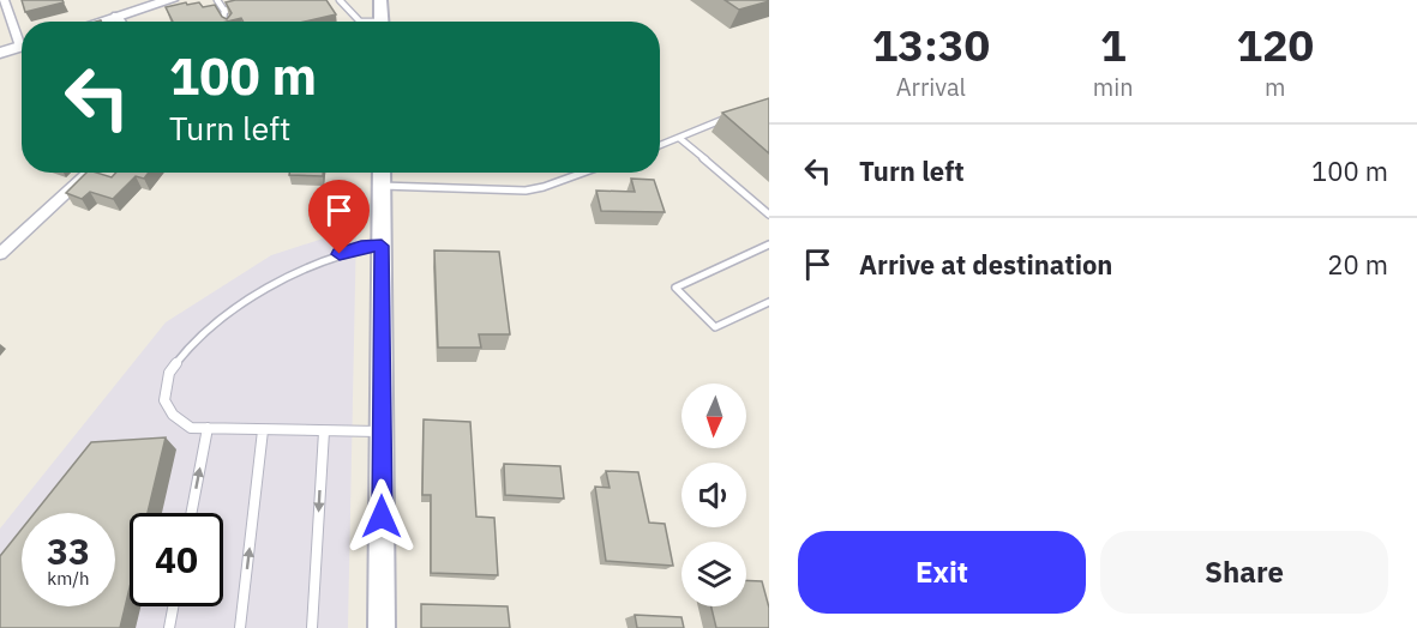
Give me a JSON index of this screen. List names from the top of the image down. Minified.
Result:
{"north":"bottom","page":{"eta":["13:30","Arrival","1","min","120","m"],"turn":["100 m","Turn left"],"list":[{"name":"Turn left","value":"100 m"},{"name":"Arrive at destination","value":"20 m"}],"speed":"33 km/h","limit":"40","buttons":["Exit","Share"]}}
